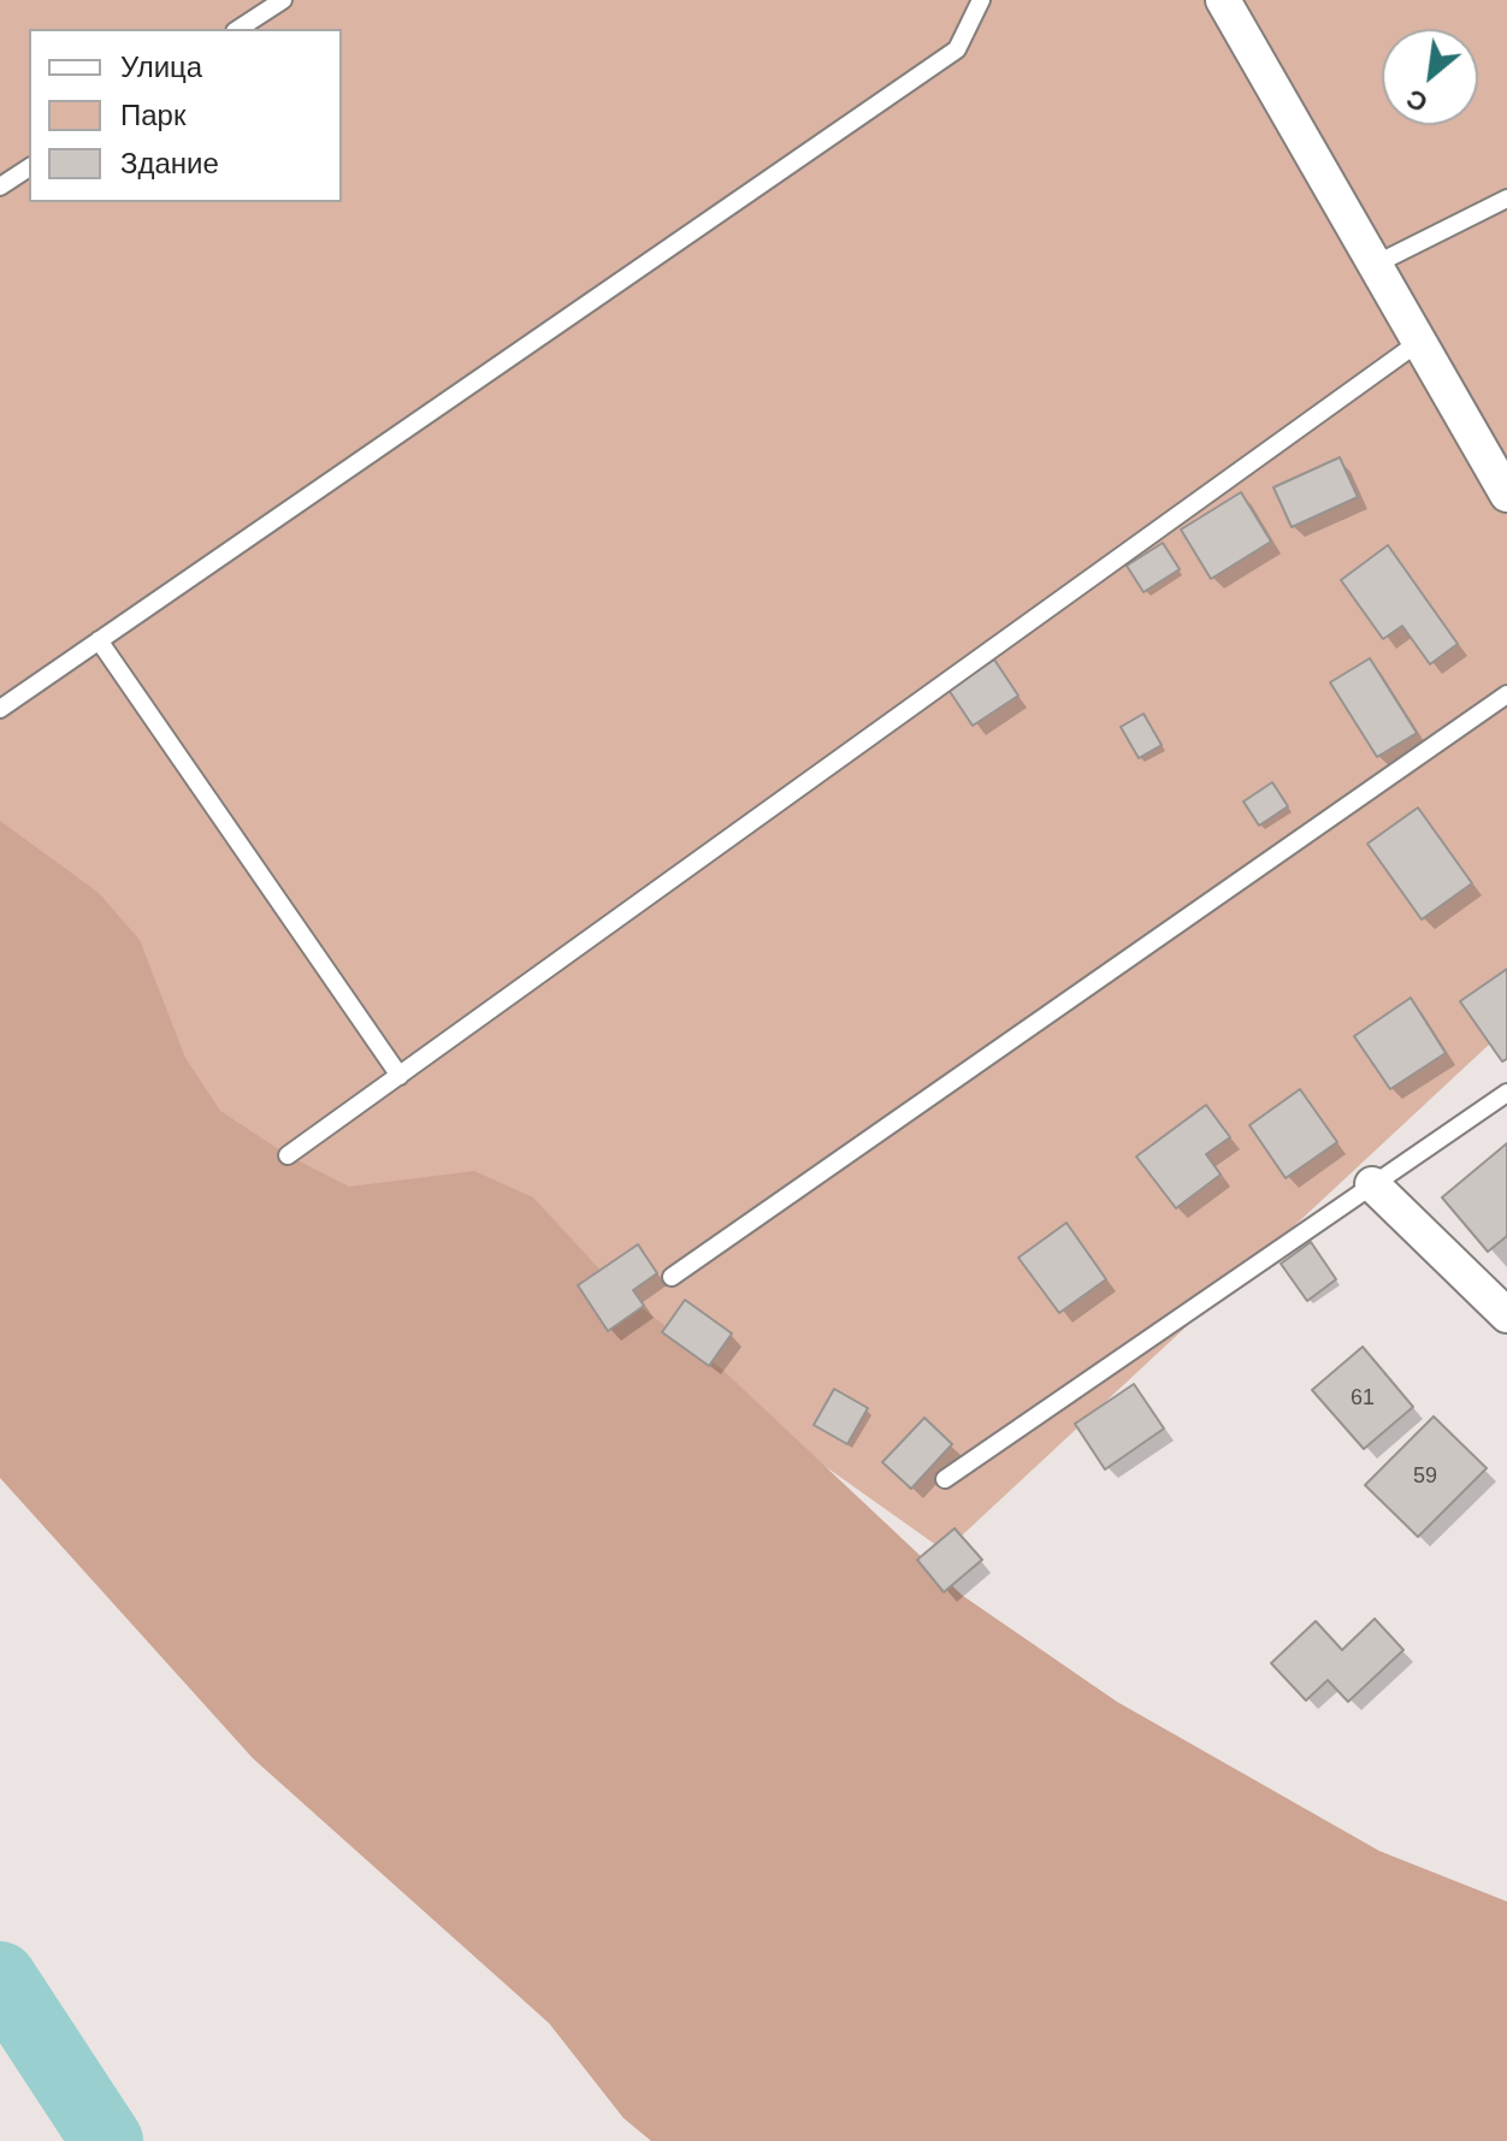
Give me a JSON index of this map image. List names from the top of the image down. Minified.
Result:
{"house_numbers":["61","59"],"legend":["Улица","Парк","Здание"],"north":"bottom left"}
